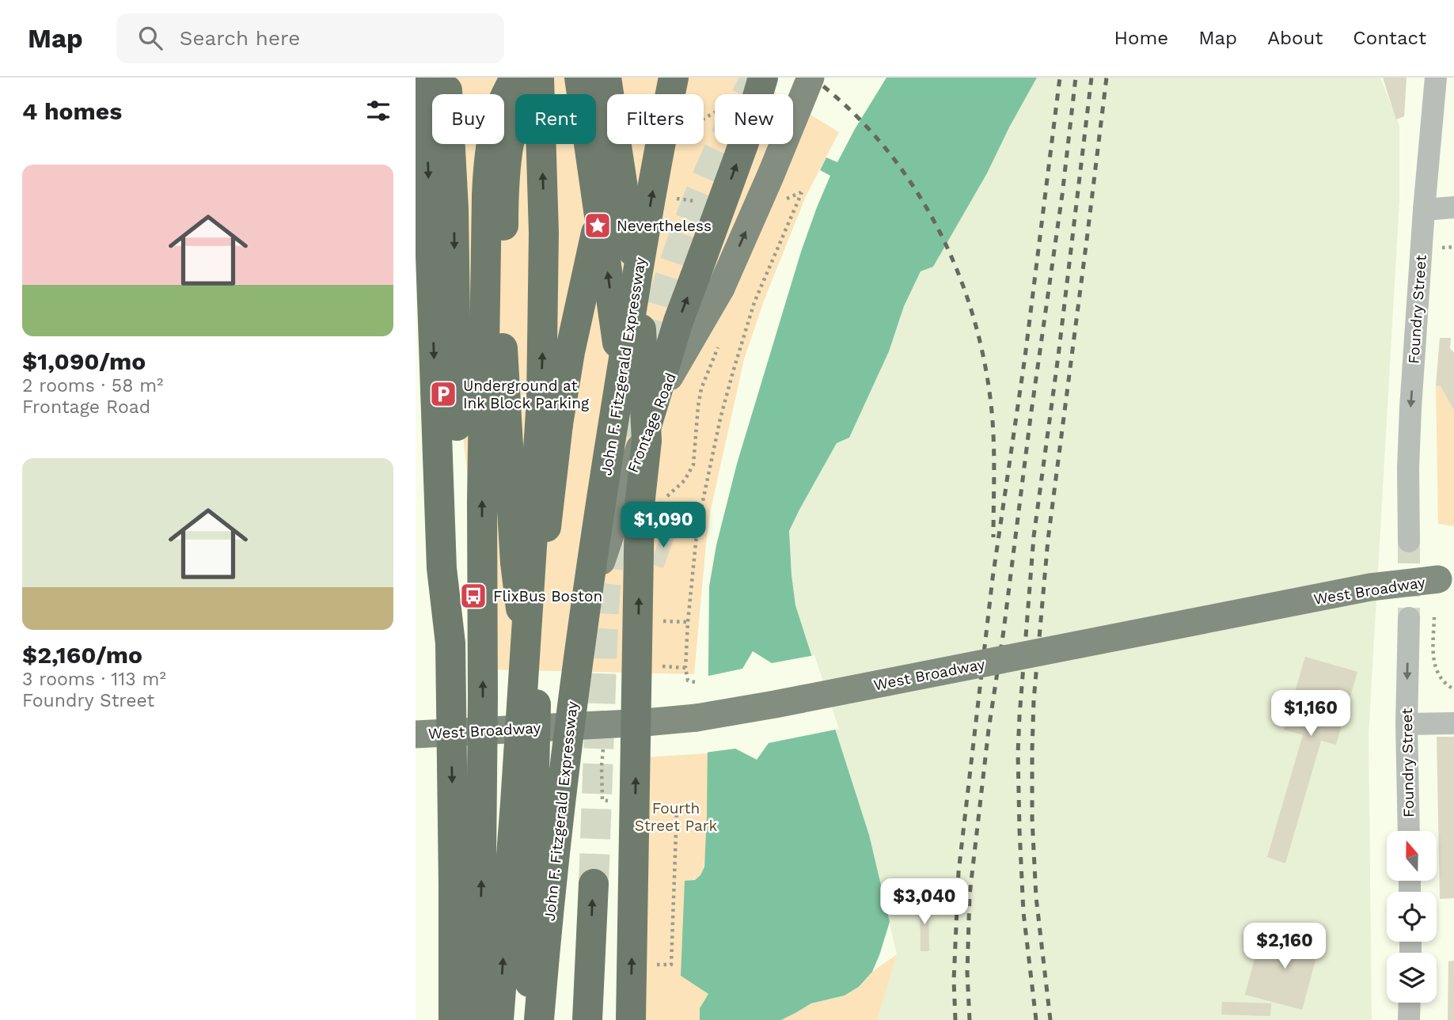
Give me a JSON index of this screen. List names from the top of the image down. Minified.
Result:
{"streets":{"highway":["John F. Fitzgerald Expressway"],"main road":["Frontage Road","West Broadway"],"street":["Foundry Street"]},"crossings":[["Frontage Road","West Broadway"]],"one_way":["Foundry Street"],"parks":["Fourth Street Park"],"places":{"place":["Nevertheless"],"parking":["Underground at Ink Block Parking"],"bus stop":["FlixBus Boston"]},"north":"top","page":{"header":"Map","search":"Search here","nav":["Home","Map","About","Contact"],"heading":"4 homes","chip":["Buy","Rent","Filters","New"],"list":[{"name":"$1,090/mo","note":"2 rooms · 58 m² · Frontage Road"},{"name":"$2,160/mo","note":"3 rooms · 113 m² · Foundry Street"}],"price":["$1,090","$1,160","$3,040","$2,160"]}}
